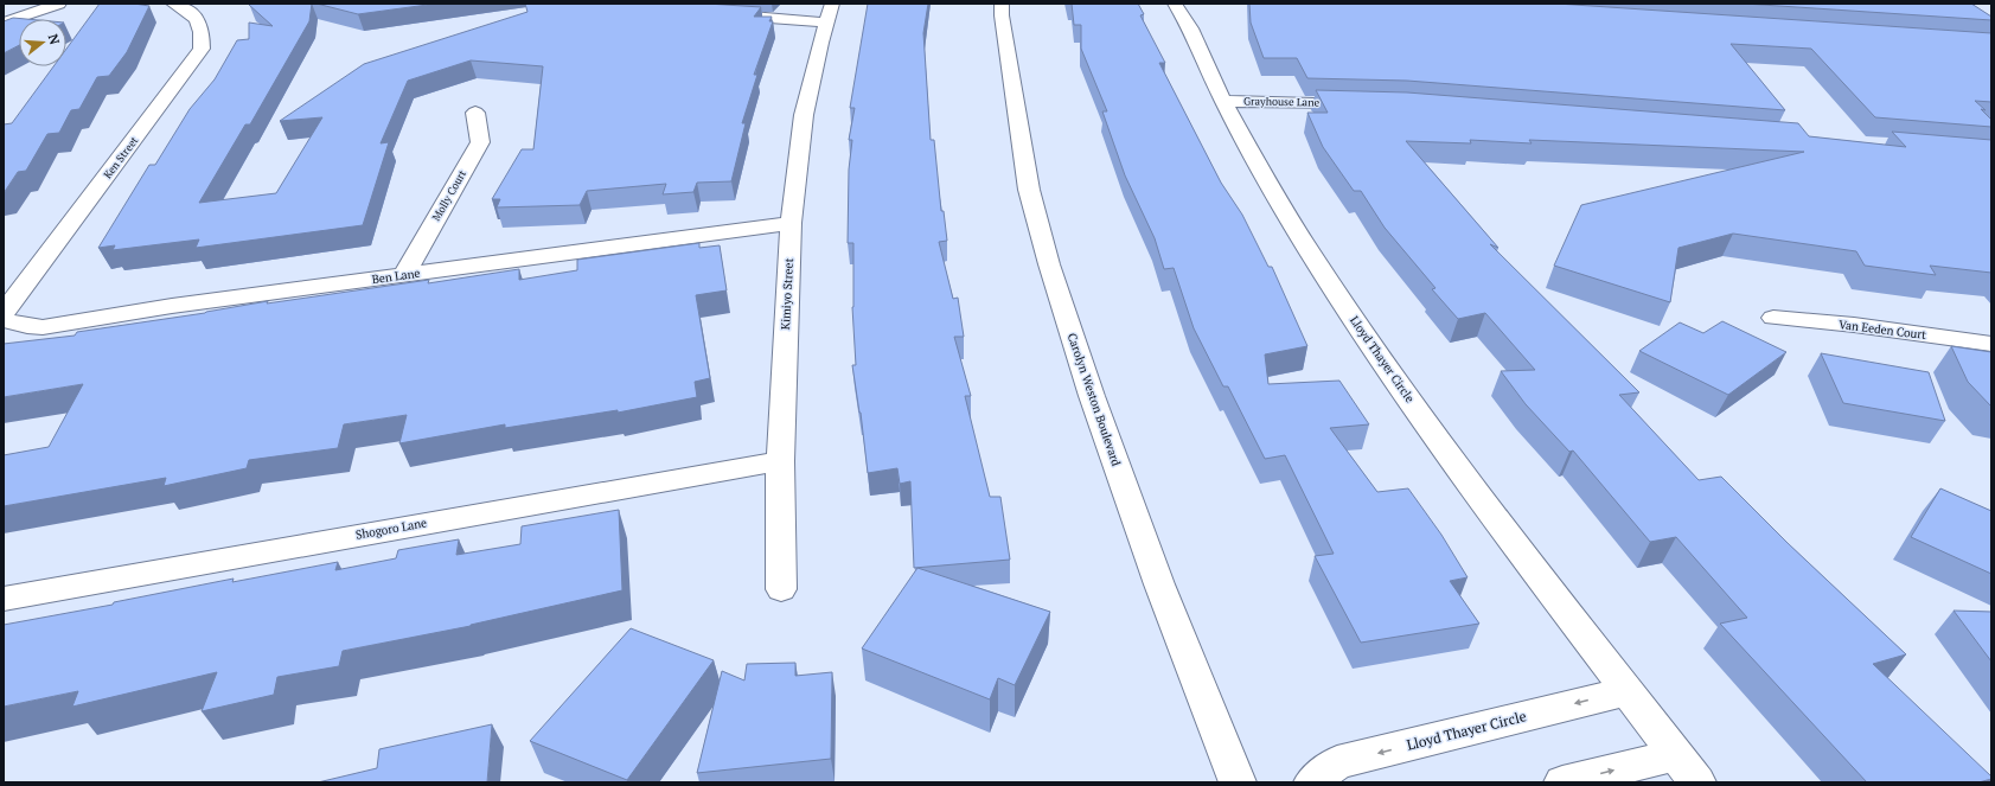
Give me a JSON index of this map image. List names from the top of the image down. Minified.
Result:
{"streets":{"street":["Grayhouse Lane","Ken Street","Molly Court","Ben Lane","Kimiyo Street","Van Eeden Court","Lloyd Thayer Circle","Carolyn Weston Boulevard","Shogoro Lane"]},"crossings":[["Grayhouse Lane","Lloyd Thayer Circle"],["Molly Court","Ben Lane"],["Ben Lane","Kimiyo Street"],["Kimiyo Street","Shogoro Lane"]],"north":"right"}
